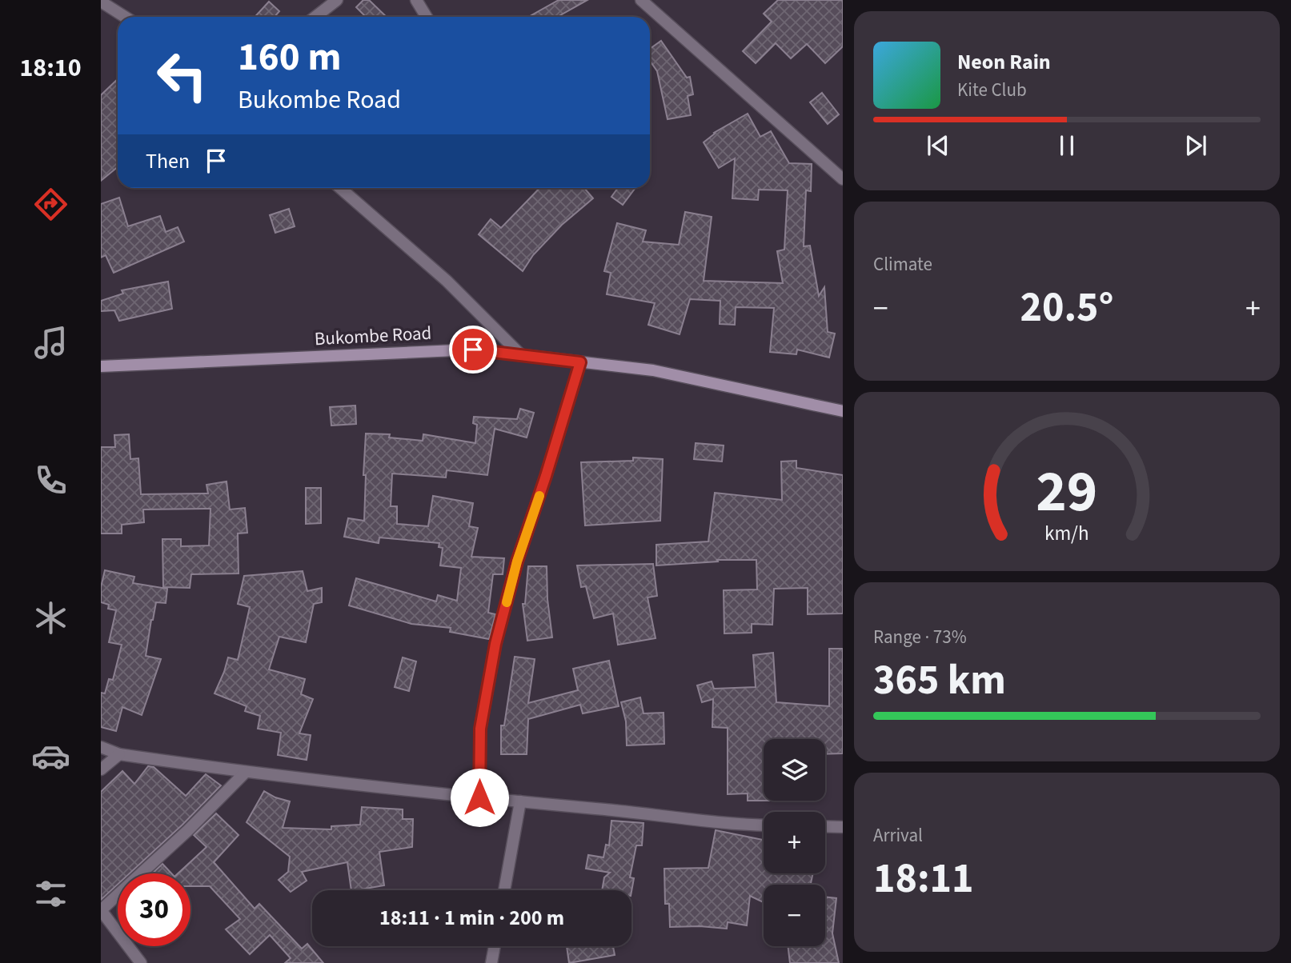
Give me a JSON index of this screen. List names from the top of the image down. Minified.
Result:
{"streets":{"main road":["Bukombe Road"]},"page":{"tabs":"18:10","turn":["160 m","Bukombe Road"],"song":["Neon Rain","Kite Club"],"then":"Then","tile":["Climate",["Range · 73%","365 km"],["Arrival","18:11"]],"heat":["−","20.5°","+"],"map_buttons":["+","−"],"limit":"30","trip":"18:11 · 1 min · 200 m","gauge":["29","km/h"]}}
